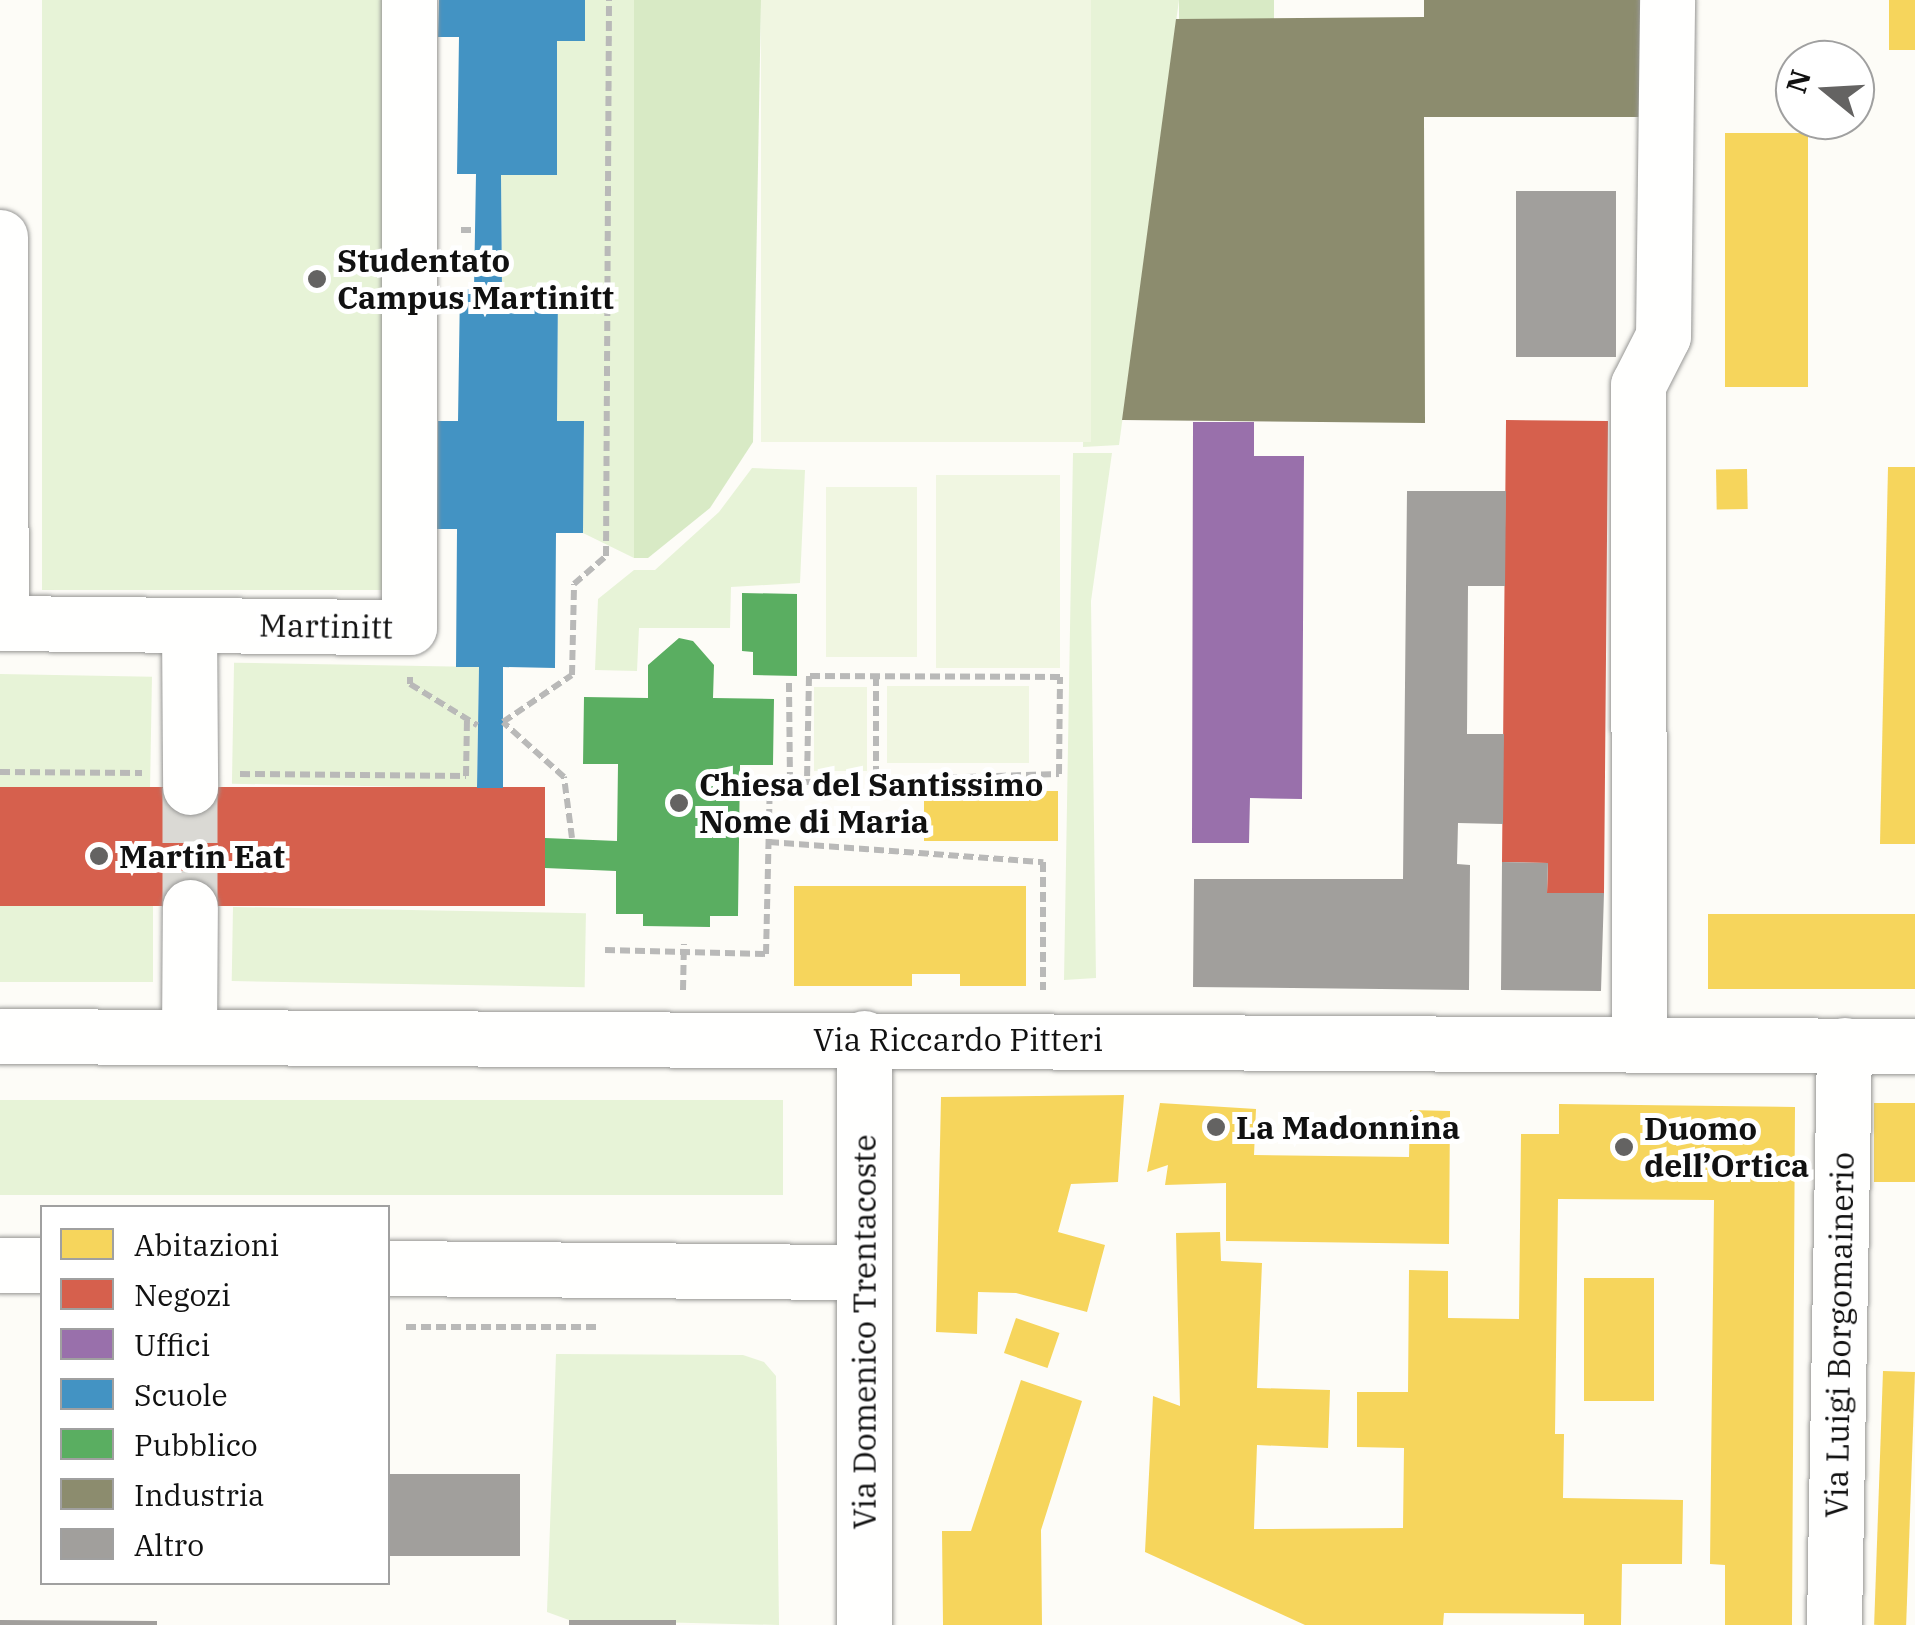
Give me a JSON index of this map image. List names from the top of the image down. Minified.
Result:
{"streets":{"street":["Martinitt","Via Riccardo Pitteri","Via Domenico Trentacoste","Via Luigi Borgomainerio"]},"crossings":[["Via Riccardo Pitteri","Via Domenico Trentacoste"],["Via Riccardo Pitteri","Via Luigi Borgomainerio"]],"places":["Studentato Campus Martinitt","Chiesa del Santissimo Nome di Maria","Martin Eat","La Madonnina","Duomo dell’Ortica"],"legend":["Abitazioni","Negozi","Uffici","Scuole","Pubblico","Industria","Altro"],"north":"left"}
